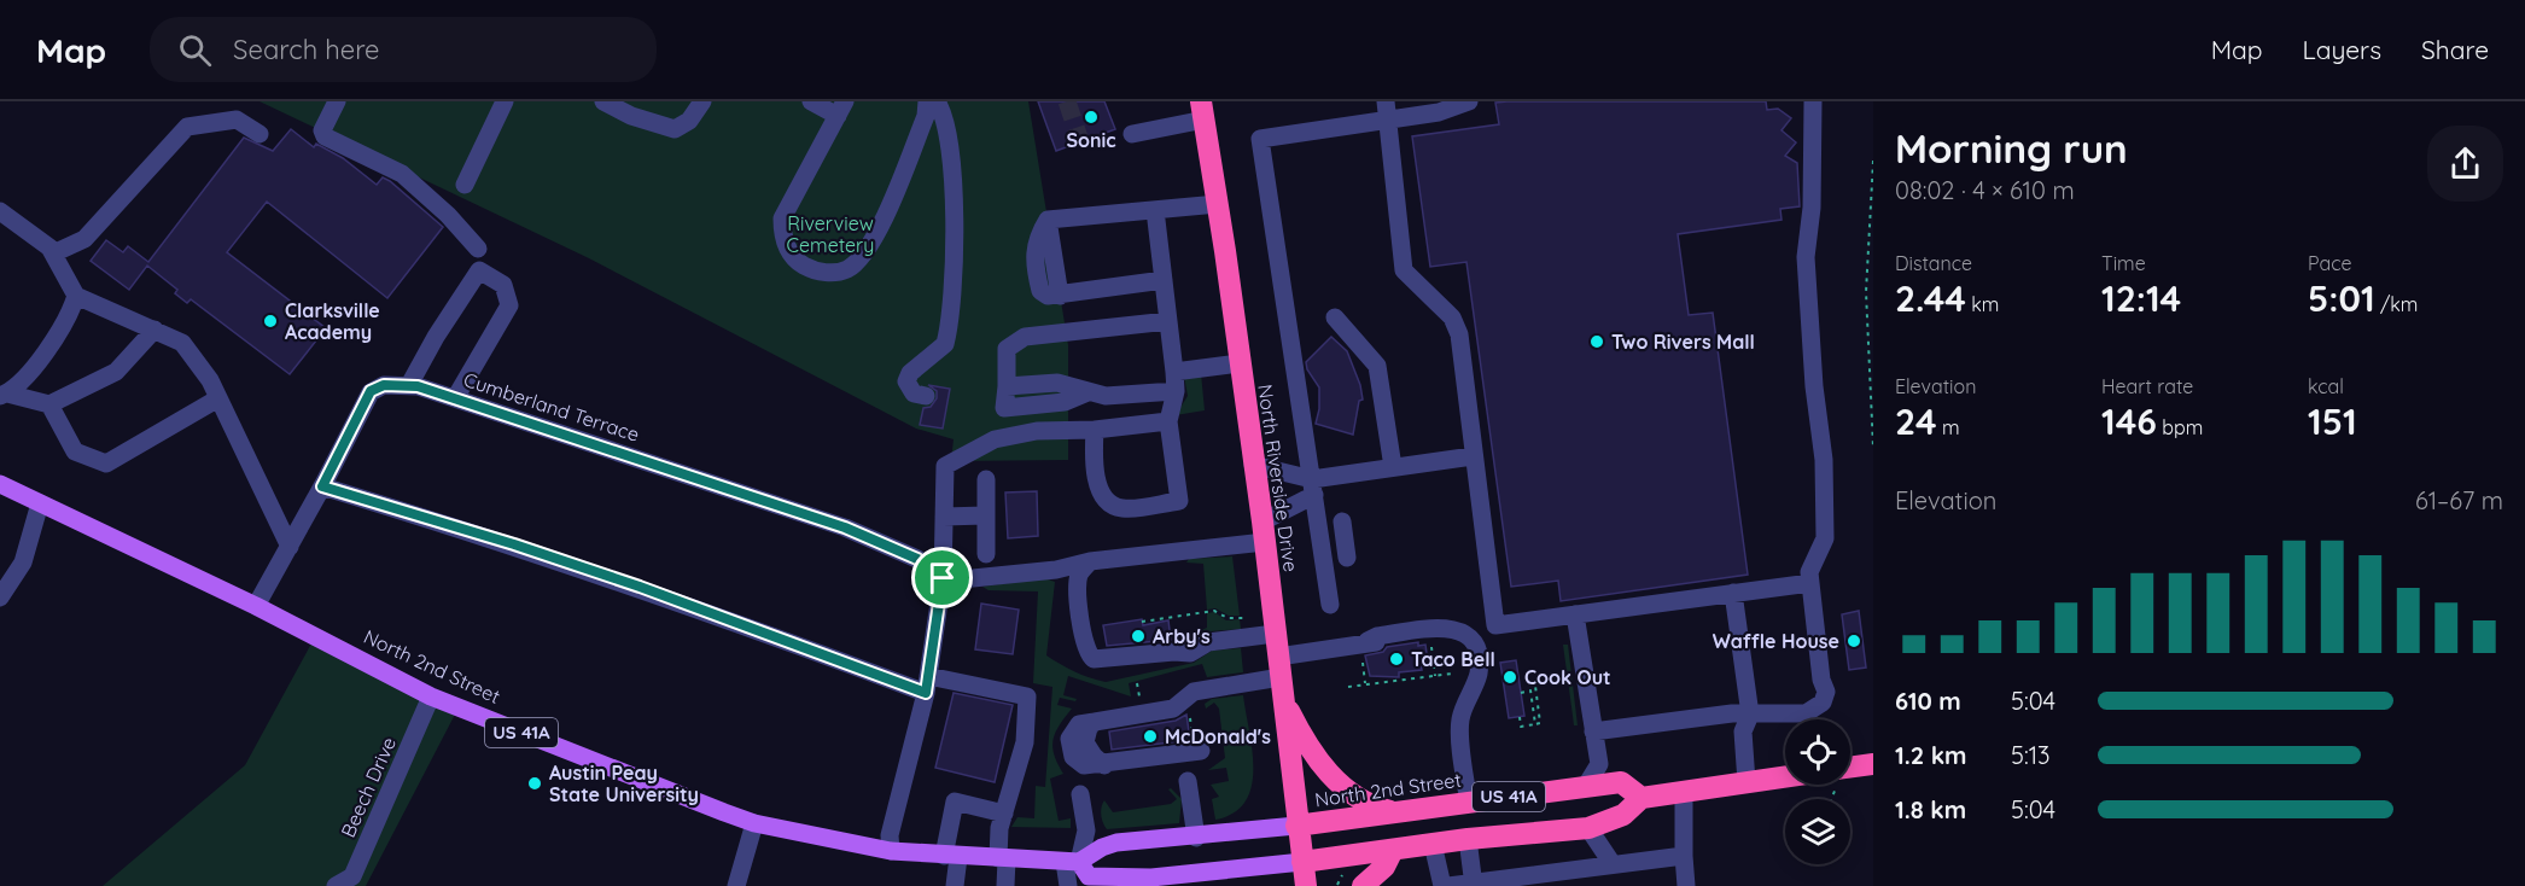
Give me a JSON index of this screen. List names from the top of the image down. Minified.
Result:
{"streets":{"highway":["North Riverside Drive","North 2nd Street","US 41A"],"street":["Cumberland Terrace","Beech Drive"]},"crossings":[["Cumberland Terrace","North 2nd Street"],["North Riverside Drive","North 2nd Street"],["North Riverside Drive","US 41A"],["North 2nd Street","US 41A"],["North 2nd Street","Beech Drive"]],"parks":["Riverview Cemetery"],"places":["Sonic","Clarksville Academy","Two Rivers Mall","Arby's","Waffle House","Taco Bell","Cook Out","McDonald's","Austin Peay State University"],"page":{"header":"Map","search":"Search here","nav":["Map","Layers","Share"],"heading":["Morning run","08:02 · 4 × 610 m"],"stats":[["Distance","2.44 km"],["Time","12:14"],["Pace","5:01 /km"],["Elevation","24 m"],["Heart rate","146 bpm"],["kcal","151"]],"chart":["Elevation","61–67 m"],"list":[{"name":"610 m","note":"5:04"},{"name":"1.2 km","note":"5:13"},{"name":"1.8 km","note":"5:04"}]}}
